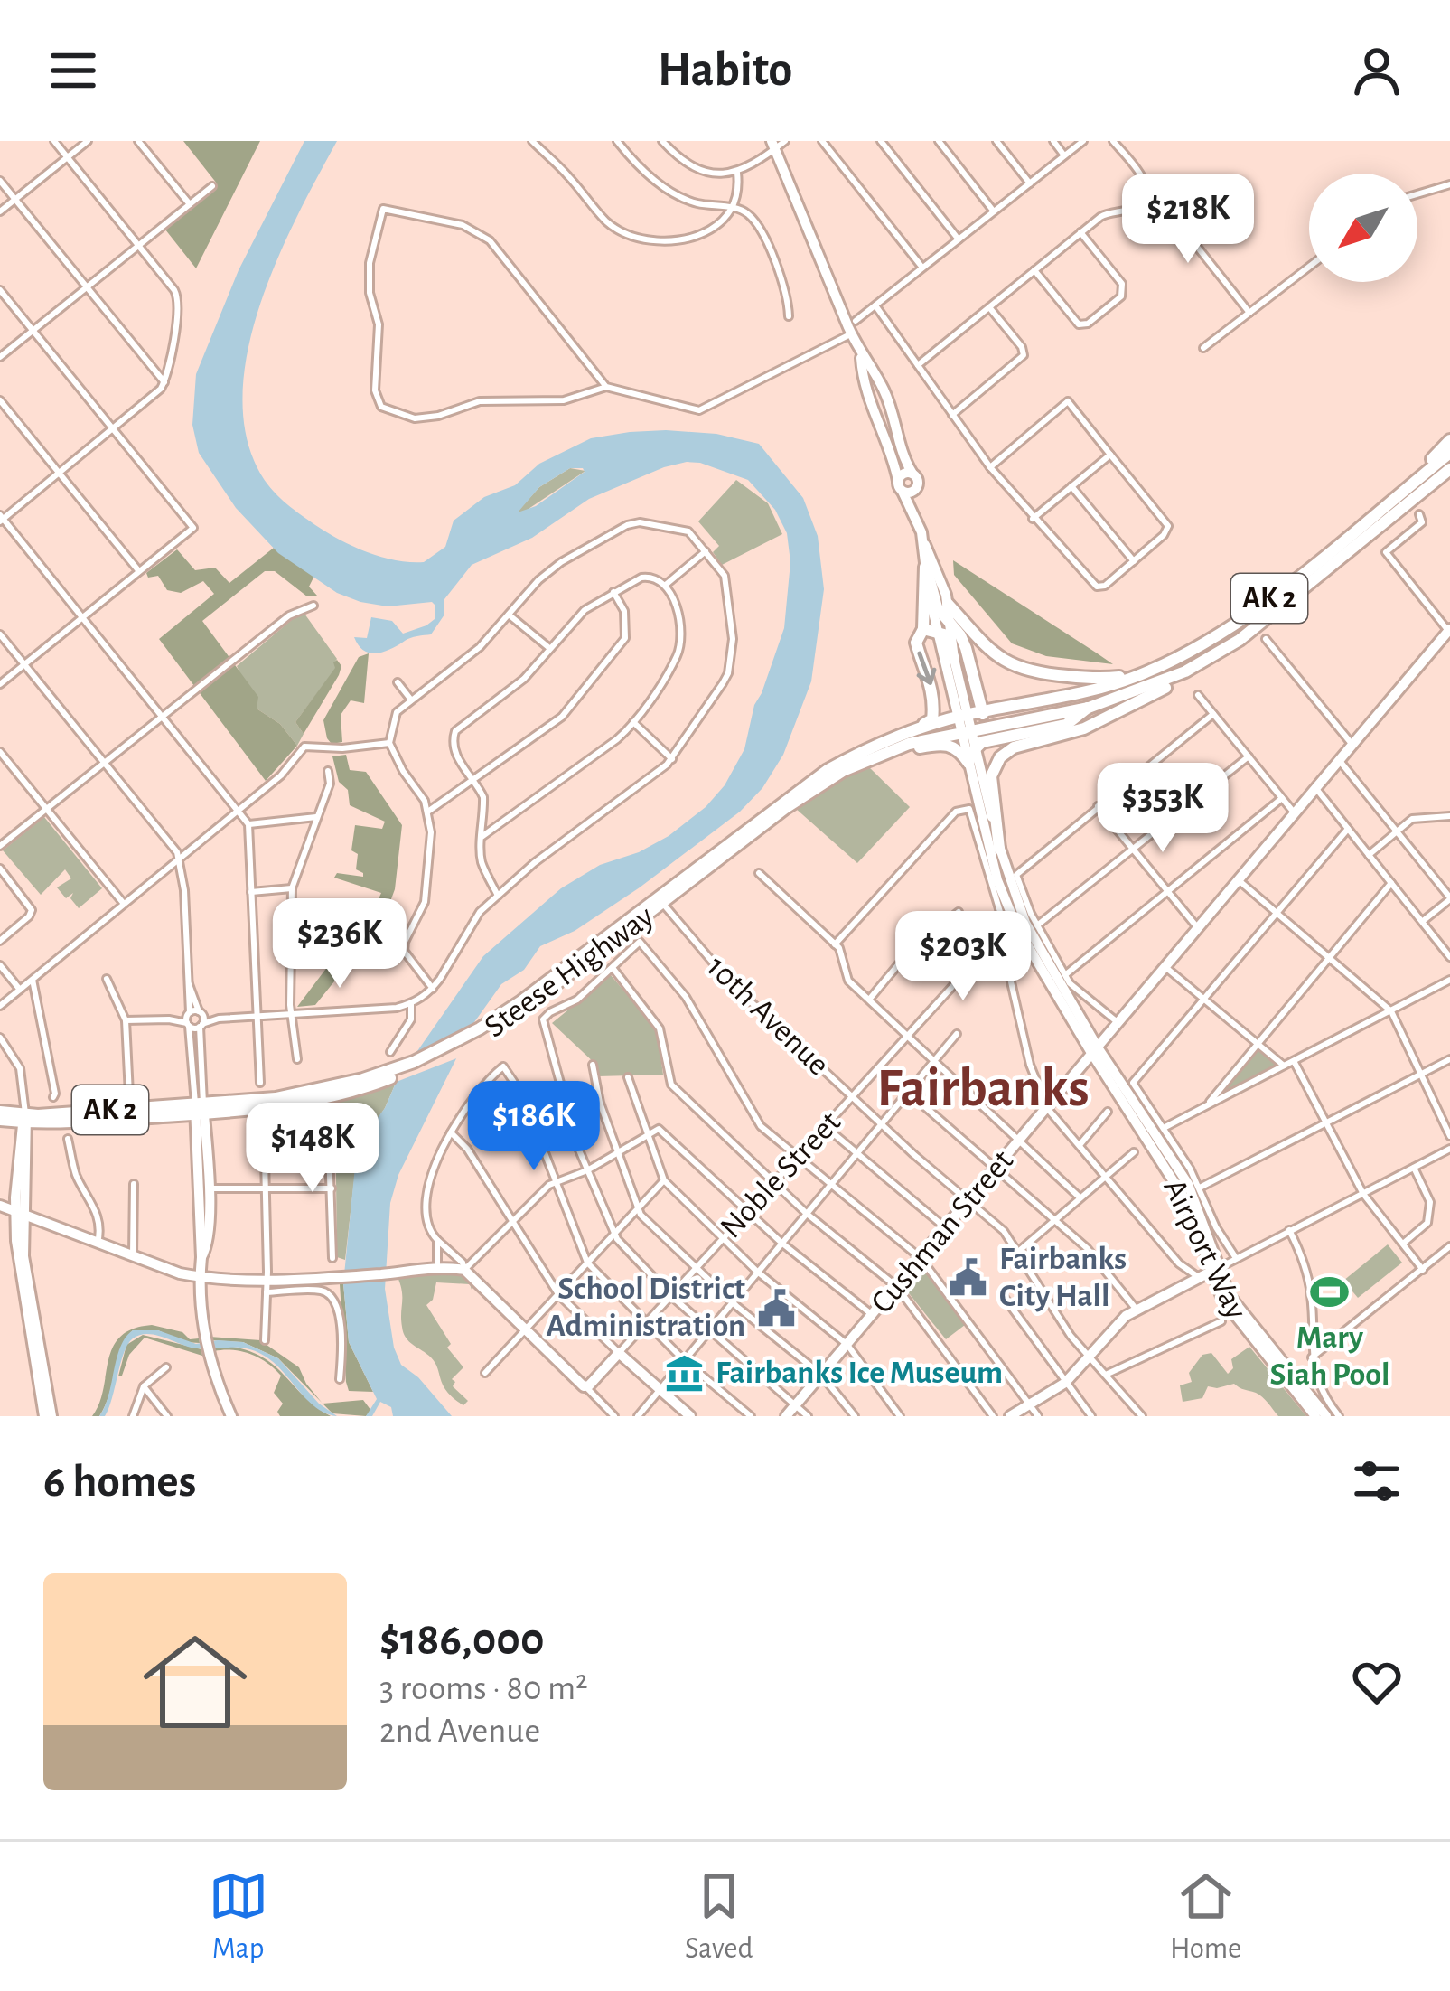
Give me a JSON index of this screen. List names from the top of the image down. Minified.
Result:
{"streets":{"highway":["AK 2","Steese Highway"],"main road":["Noble Street","Cushman Street","Airport Way"],"street":["10th Avenue"]},"crossings":[["AK 2","Steese Highway"],["AK 2","Airport Way"],["Steese Highway","10th Avenue"],["Steese Highway","Airport Way"],["10th Avenue","Noble Street"],["10th Avenue","Cushman Street"],["Noble Street","Airport Way"],["Cushman Street","Airport Way"]],"districts":["Fairbanks"],"places":{"public building":["Fairbanks City Hall","School District Administration"],"sports":["Mary Siah Pool"],"museum":["Fairbanks Ice Museum"]},"north":"bottom left","page":{"header":"Habito","price":["$218K","$353K","$236K","$203K","$186K","$148K"],"heading":"6 homes","list":[{"name":"$186,000","note":"3 rooms · 80 m² · 2nd Avenue"}],"tabs":["Map","Saved","Home"]}}
